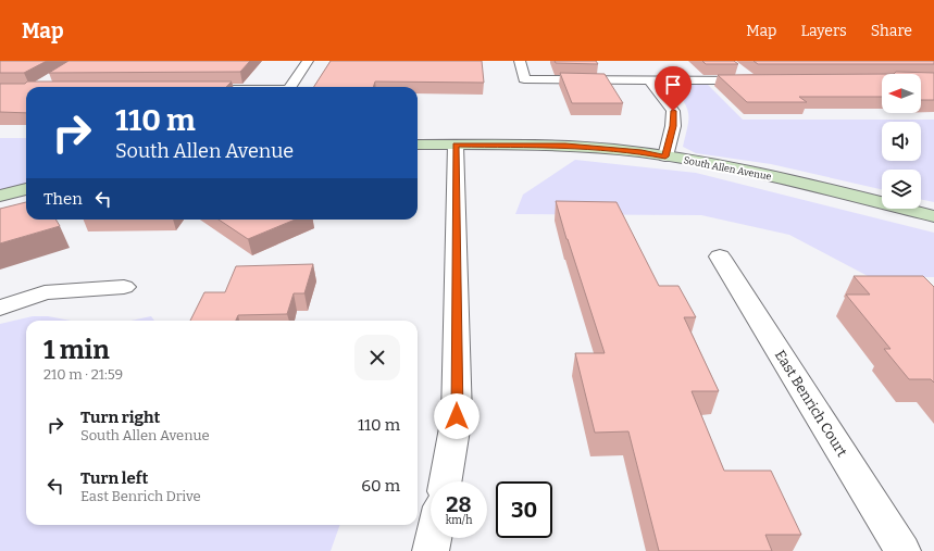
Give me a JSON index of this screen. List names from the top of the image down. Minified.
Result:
{"streets":{"street":["South Allen Avenue","East Benrich Court"]},"north":"left","page":{"header":"Map","nav":["Map","Layers","Share"],"turn":["110 m","South Allen Avenue"],"then":"Then","heading":["1 min","210 m · 21:59"],"list":[{"name":"Turn right","note":"South Allen Avenue","value":"110 m"},{"name":"Turn left","note":"East Benrich Drive","value":"60 m"}],"speed":"28 km/h","limit":"30"}}
